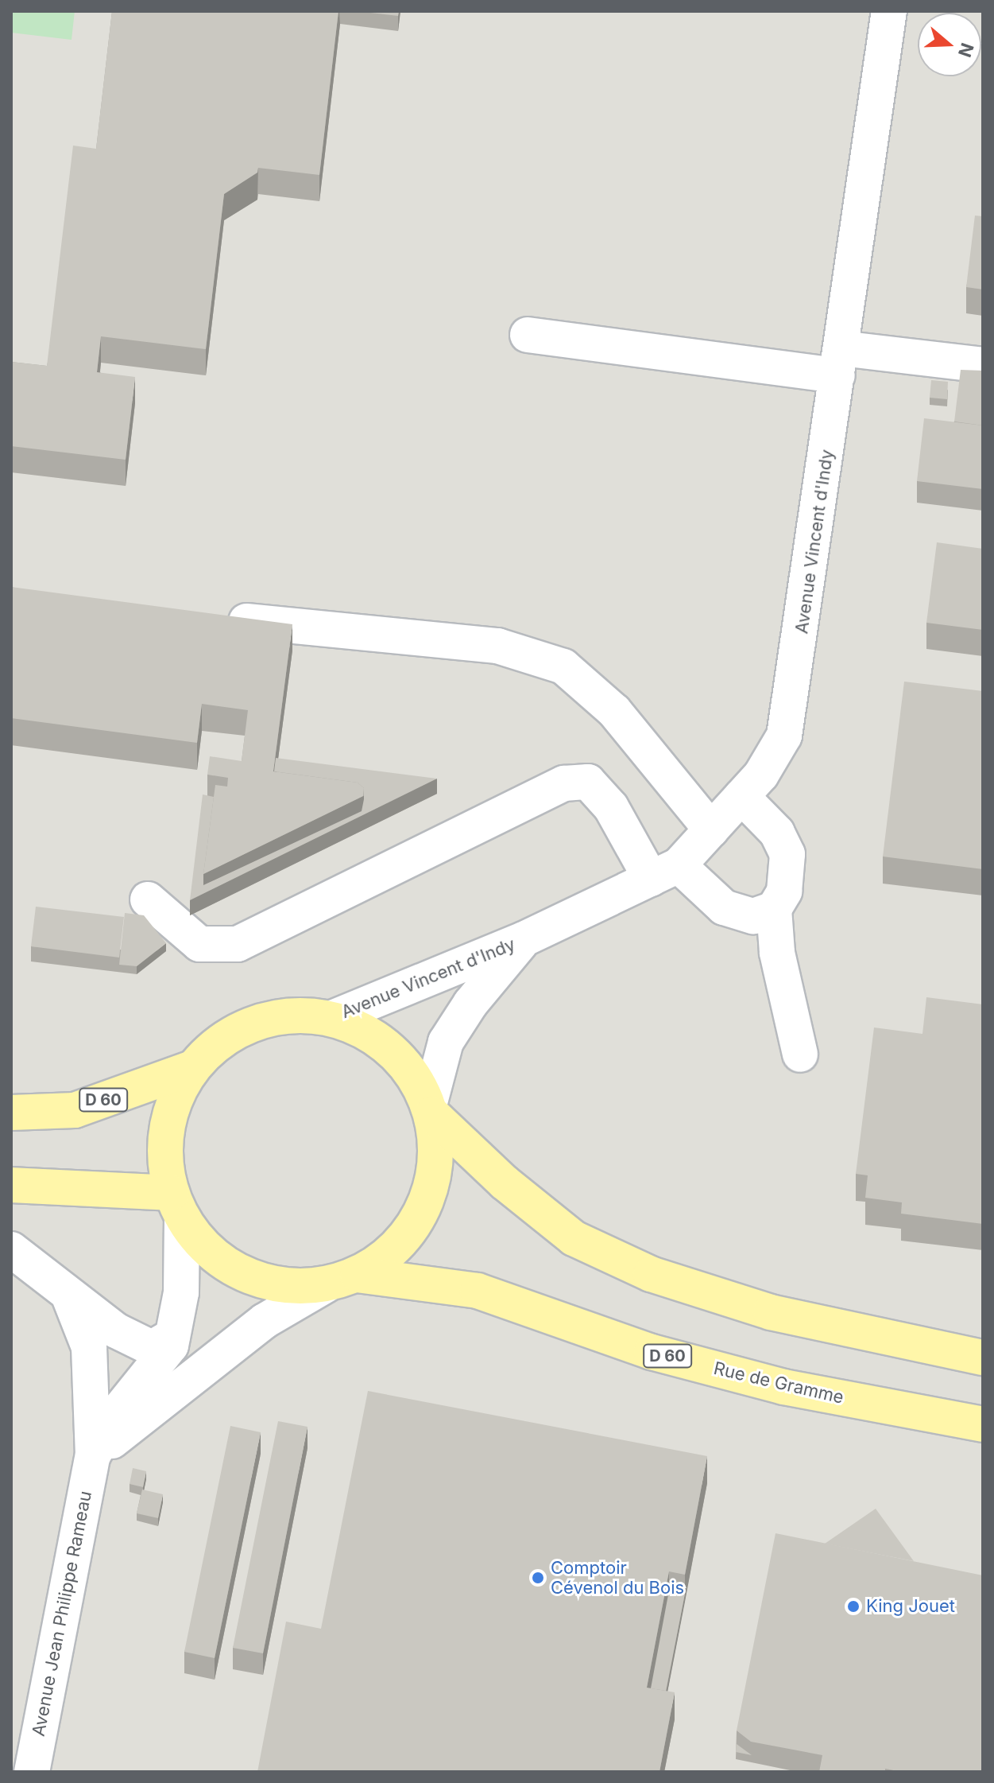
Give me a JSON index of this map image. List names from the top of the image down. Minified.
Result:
{"streets":{"main road":["D 60","Rue de Gramme"],"street":["Avenue Vincent d'Indy","Avenue Jean Philippe Rameau"]},"crossings":[["Rue de Gramme","Avenue Jean Philippe Rameau"]],"places":["Comptoir Cévenol du Bois","King Jouet"],"north":"right"}
